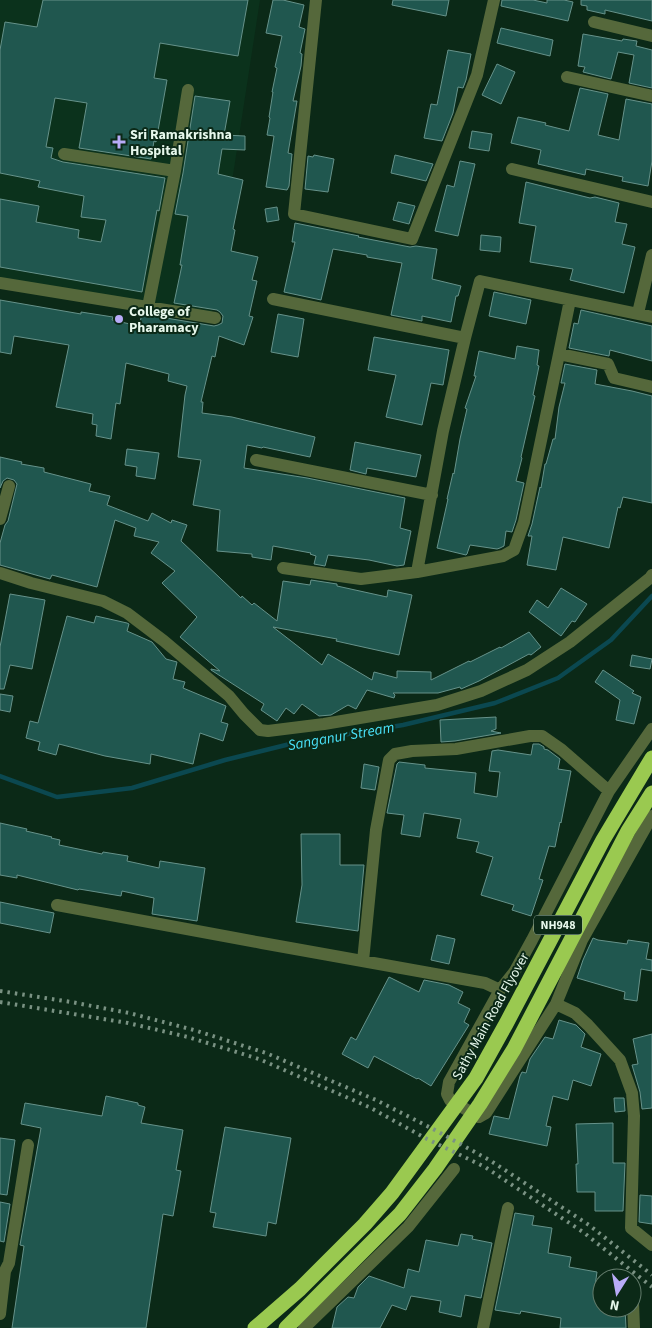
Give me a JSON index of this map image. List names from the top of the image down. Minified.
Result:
{"streets":{"highway":["NH948","Sathy Main Road Flyover"]},"water":["Sanganur Stream"],"places":{"health":["Sri Ramakrishna Hospital"],"other":["College of Pharamacy"]},"north":"bottom"}
